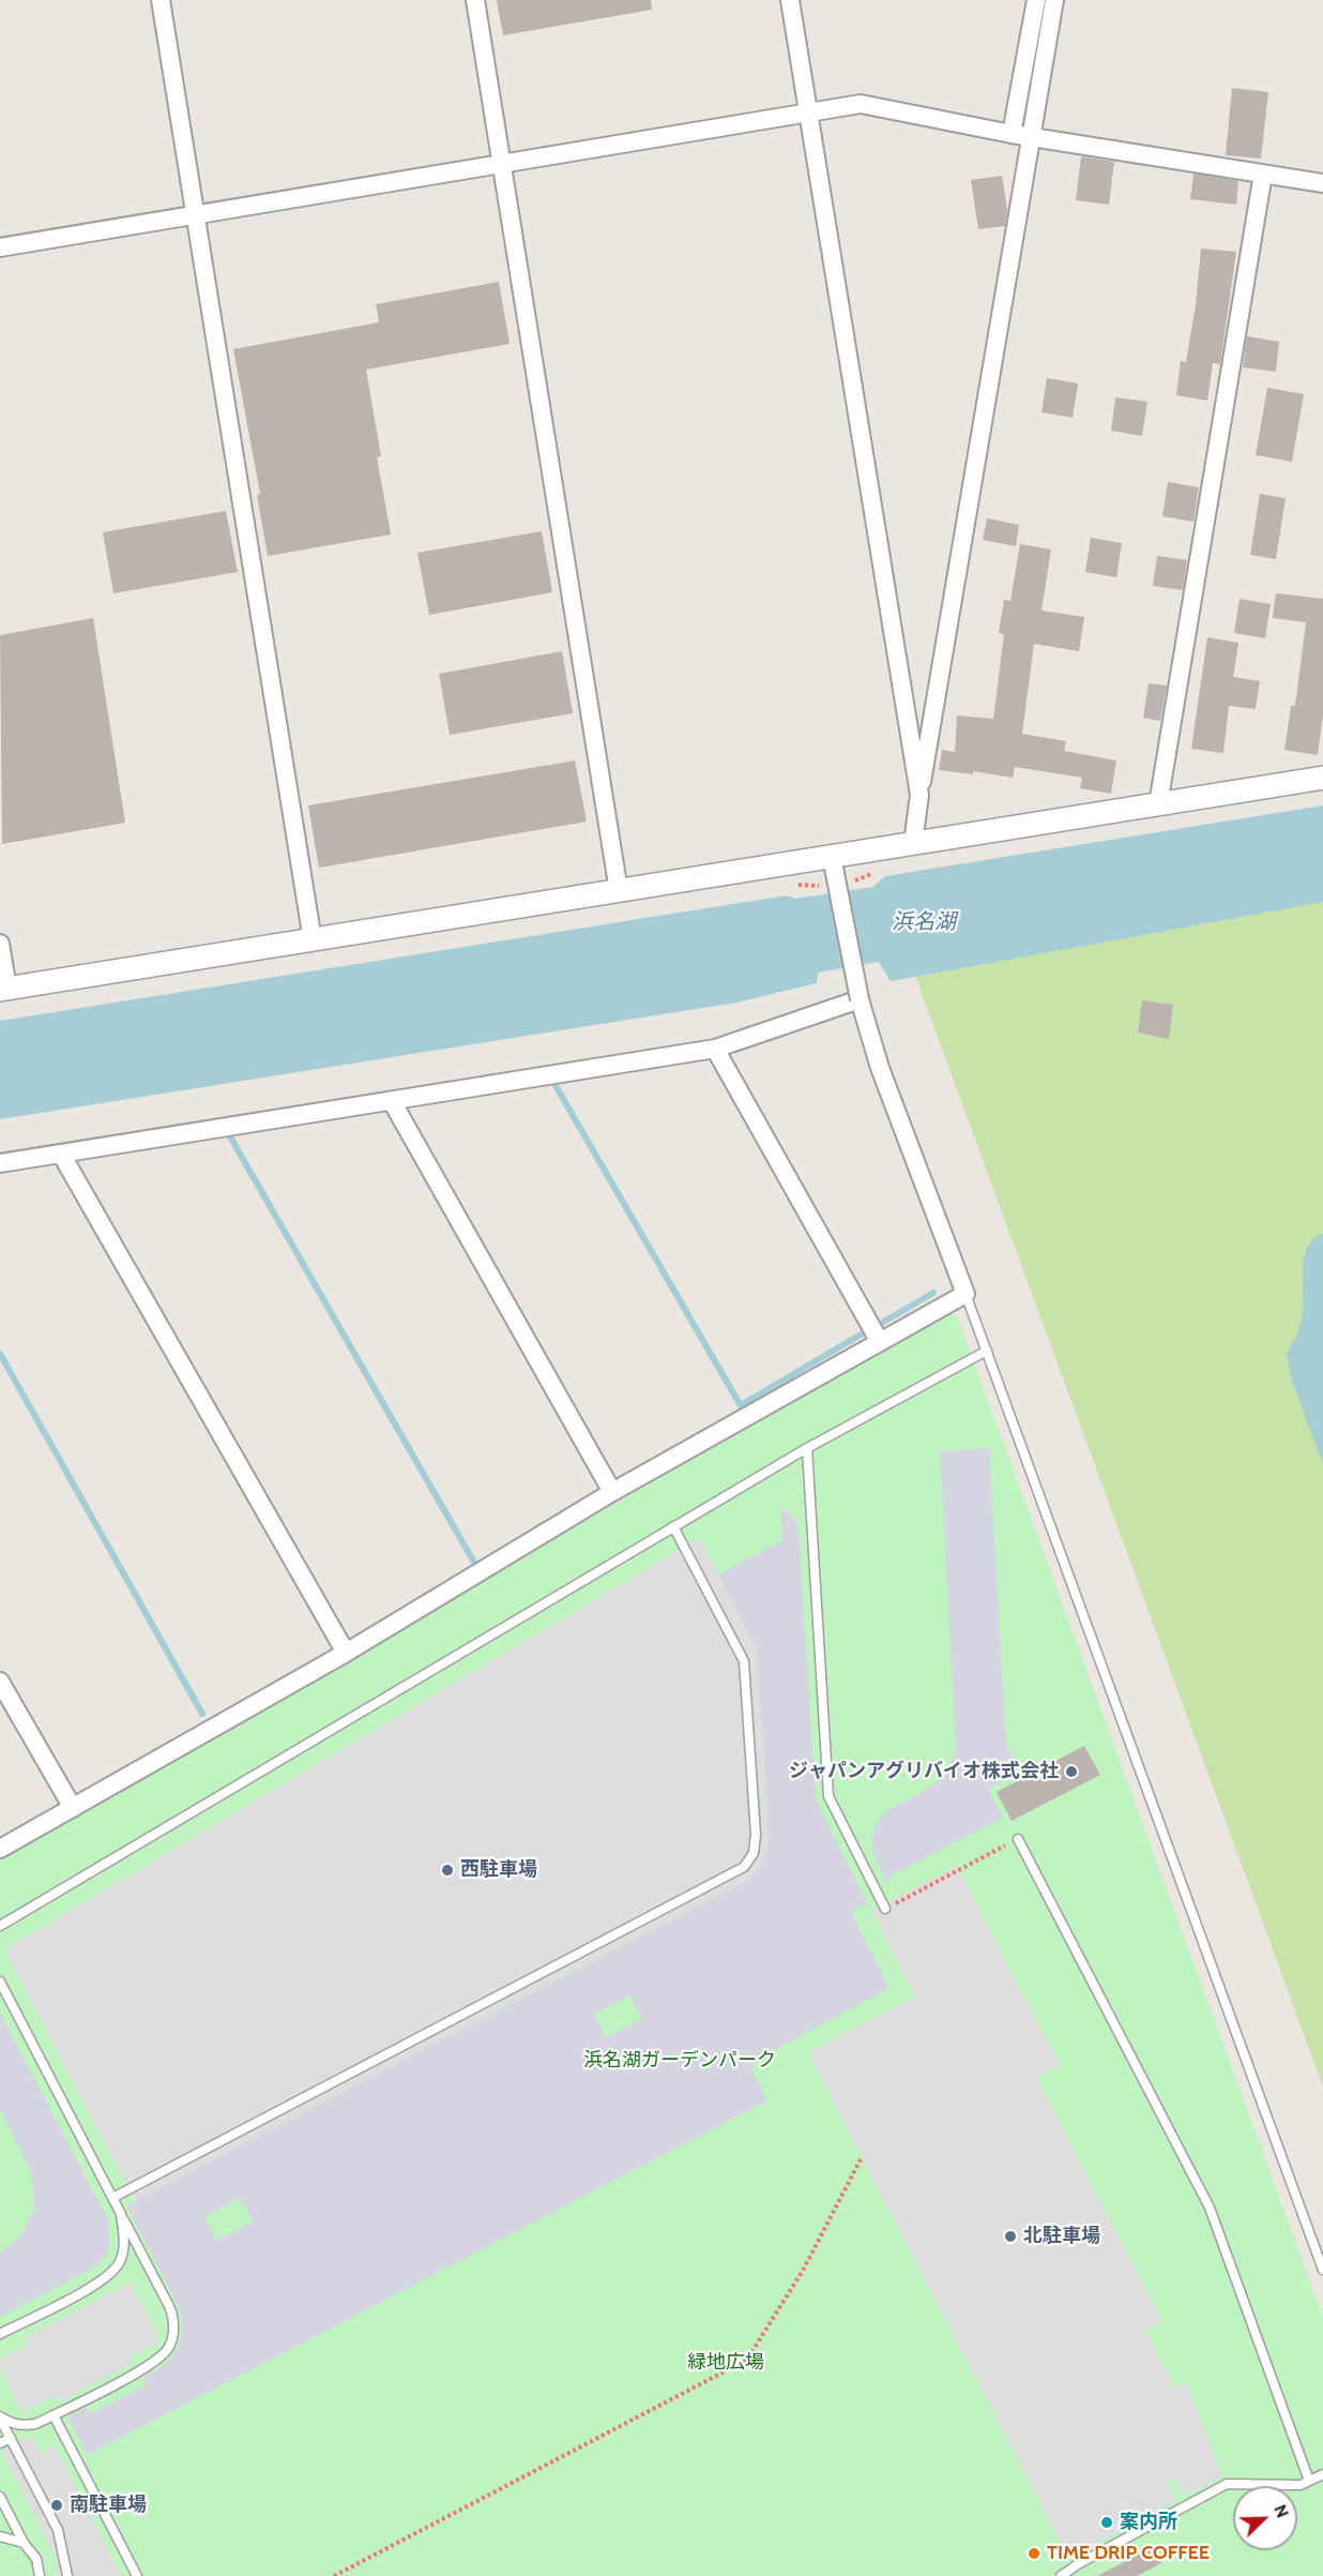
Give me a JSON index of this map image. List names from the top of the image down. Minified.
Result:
{"water":["浜名湖"],"parks":["浜名湖ガーデンパーク","緑地広場"],"places":["ジャパンアグリバイオ株式会社","西駐車場","北駐車場","南駐車場","案内所","TIME DRIP COFFEE"],"north":"top right"}
